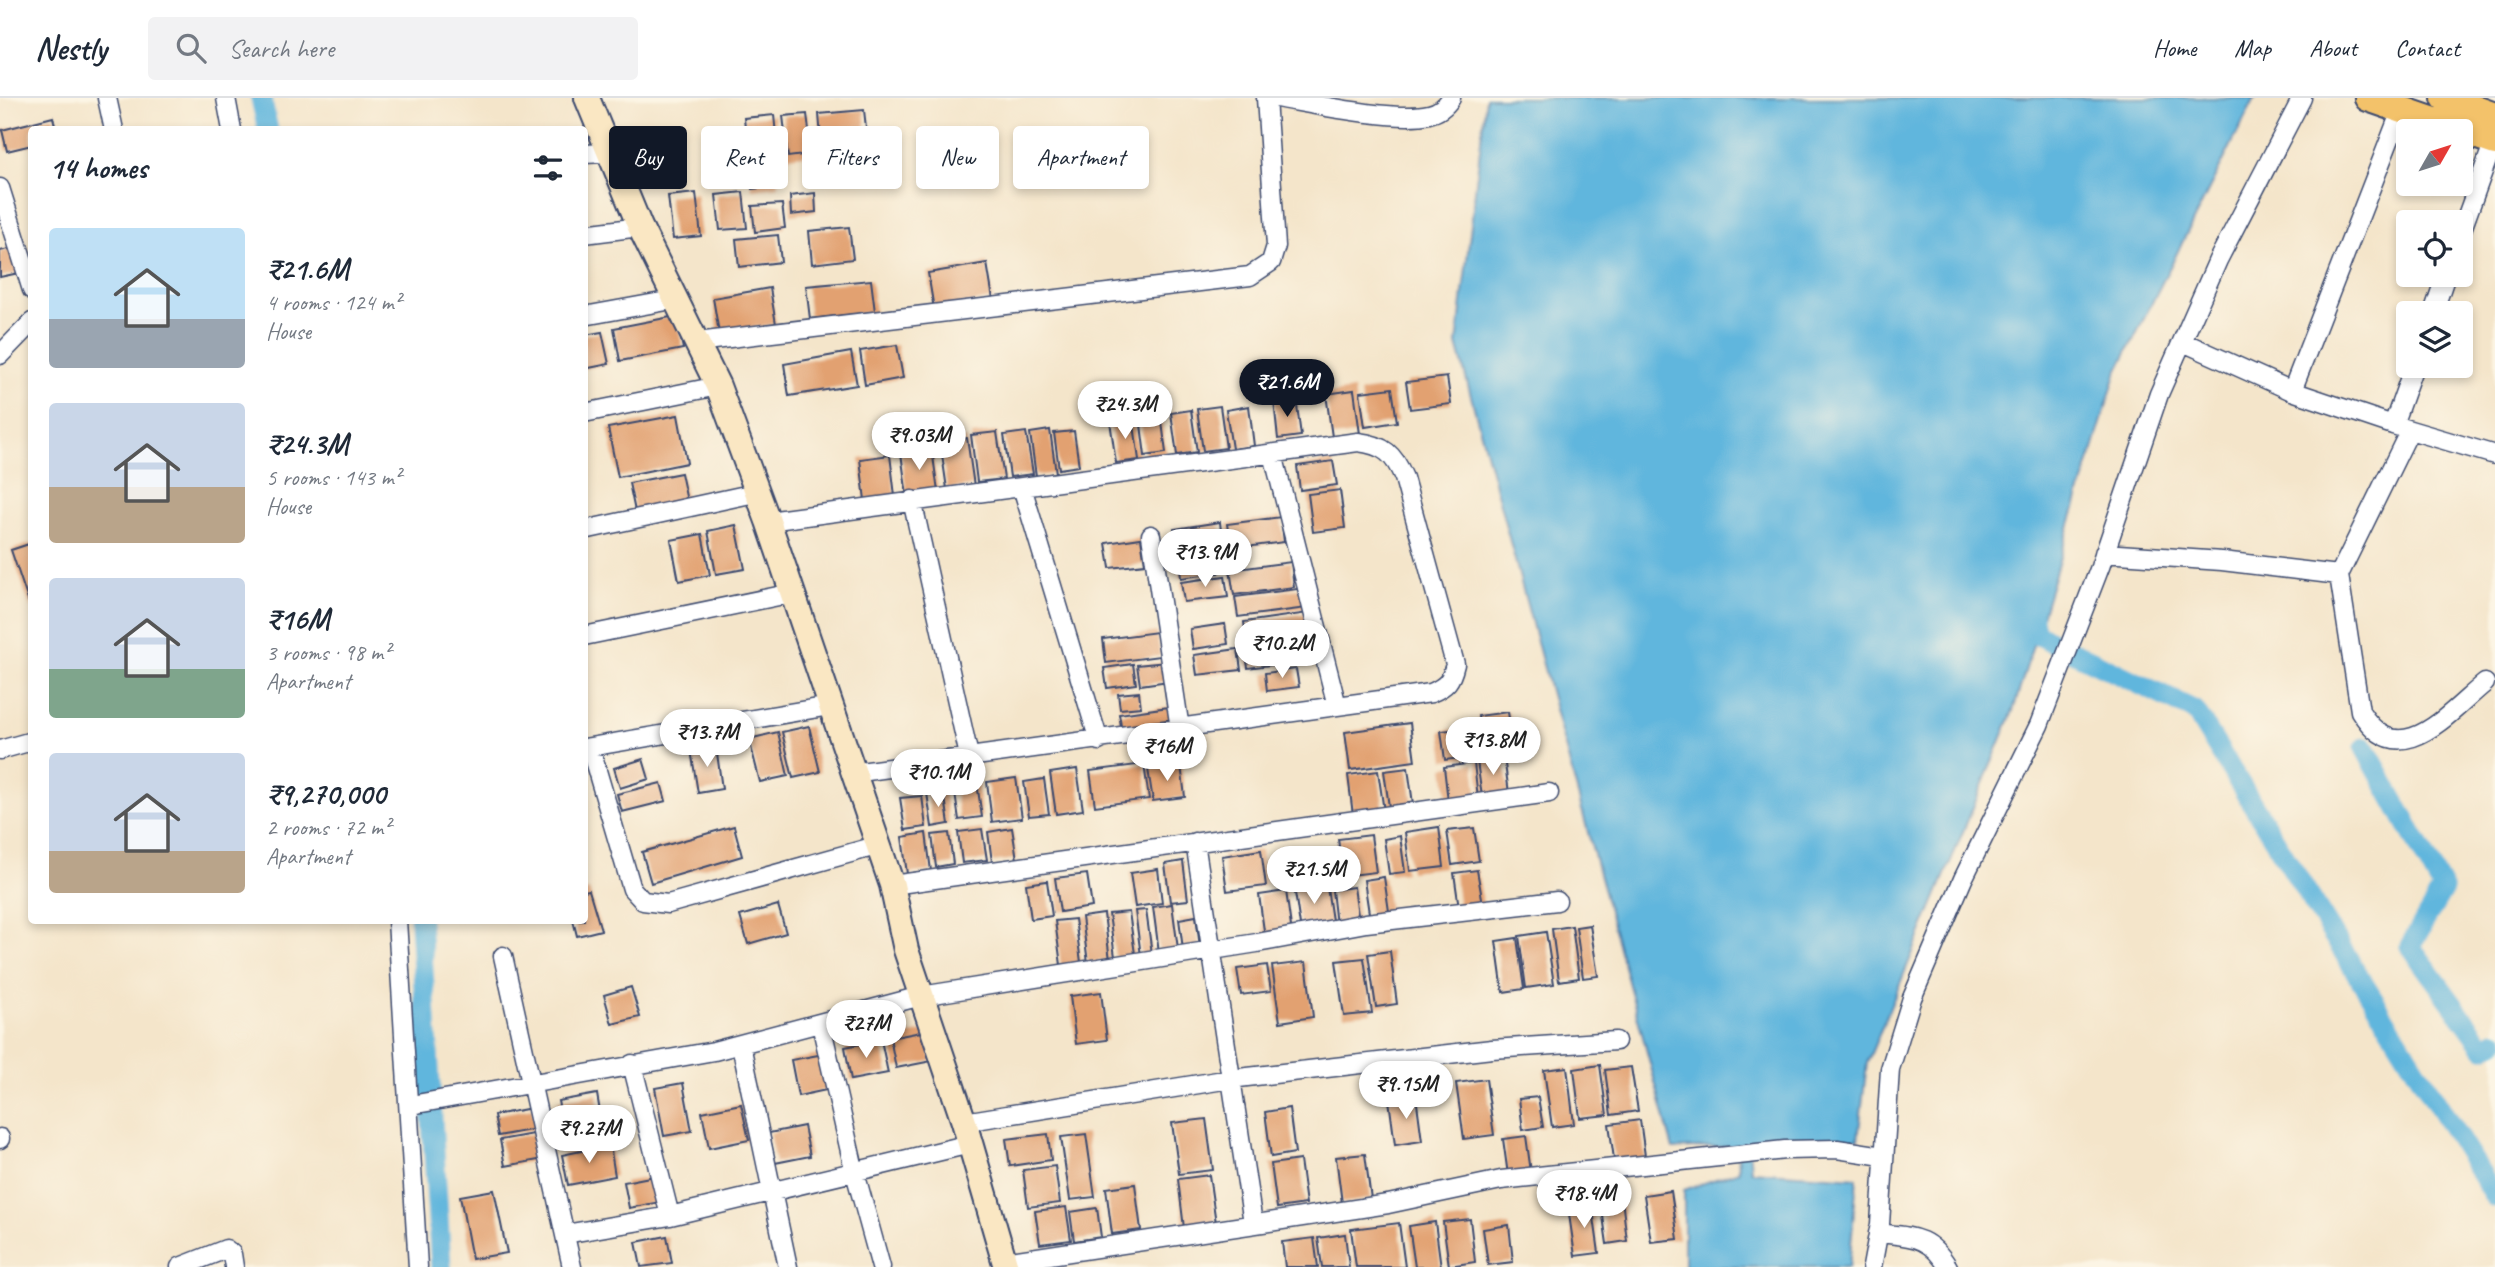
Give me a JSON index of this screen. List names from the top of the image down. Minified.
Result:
{"north":"top right","page":{"header":"Nestly","search":"Search here","nav":["Home","Map","About","Contact"],"chip":["Buy","Rent","Filters","New","Apartment"],"heading":"14 homes","list":[{"name":"₹21.6M","note":"4 rooms · 124 m² · House"},{"name":"₹24.3M","note":"5 rooms · 143 m² · House"},{"name":"₹16M","note":"3 rooms · 98 m² · Apartment"},{"name":"₹9,270,000","note":"2 rooms · 72 m² · Apartment"}],"price":["₹21.6M","₹24.3M","₹9.03M","₹13.9M","₹10.2M","₹13.7M","₹13.8M","₹16M","₹10.1M","₹21.5M","₹27M","₹9.15M","₹9.27M","₹18.4M"]}}
